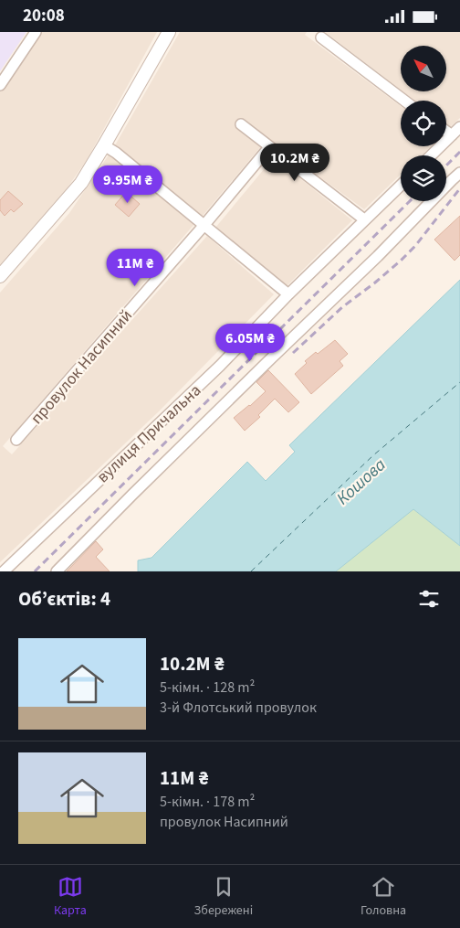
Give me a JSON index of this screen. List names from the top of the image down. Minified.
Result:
{"streets":{"street":["провулок Насипний","вулиця Причальна"]},"water":["Кошова"],"north":"top left","page":{"status":"20:08","price":["10.2M ₴","9.95M ₴","11M ₴","6.05M ₴"],"heading":"Об’єктів: 4","list":[{"name":"10.2M ₴","note":"5-кімн. · 128 m² · 3-й Флотський провулок"},{"name":"11M ₴","note":"5-кімн. · 178 m² · провулок Насипний"}],"tabs":["Карта","Збережені","Головна"]}}
